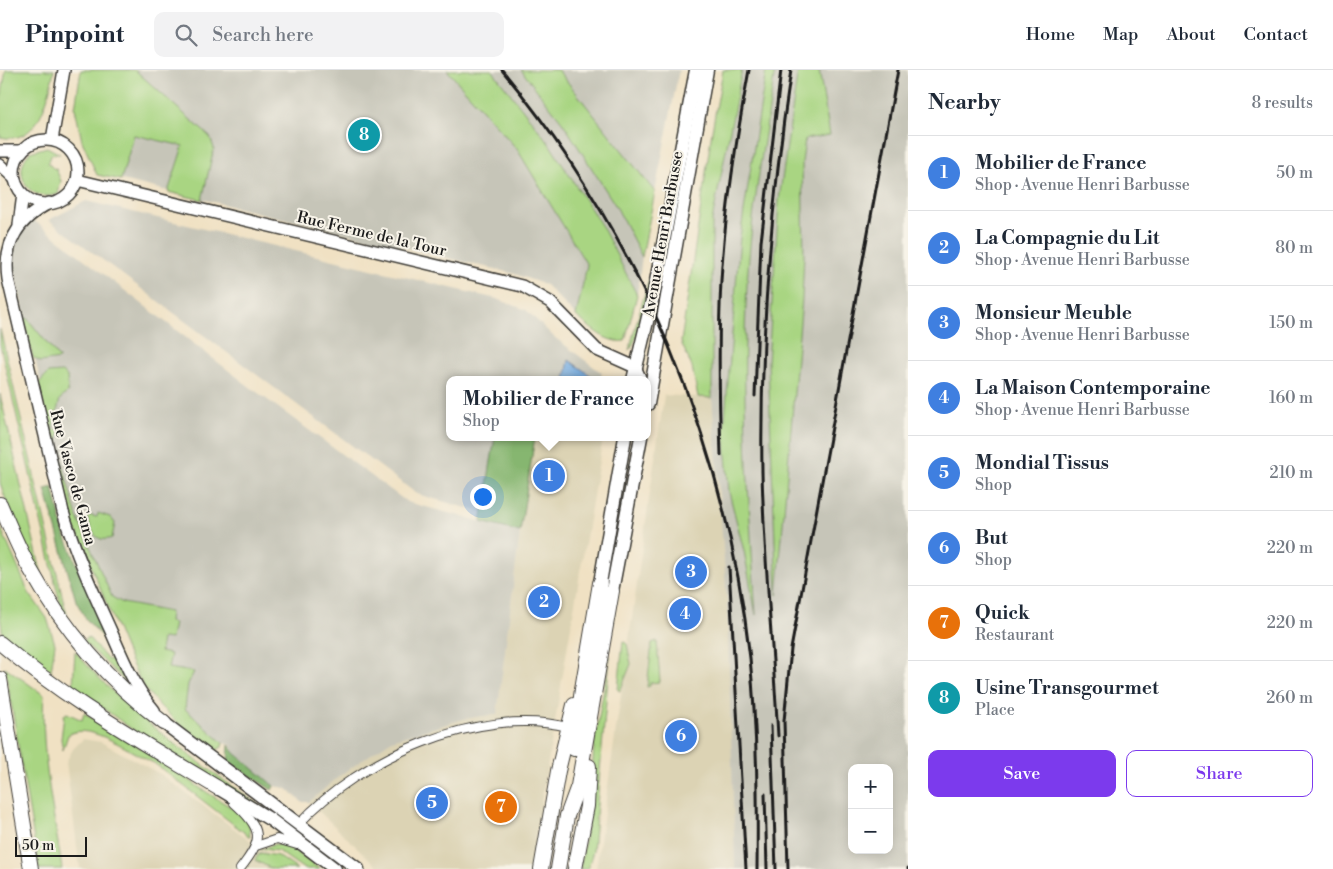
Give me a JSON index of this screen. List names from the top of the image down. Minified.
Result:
{"streets":{"main road":["Avenue Henri Barbusse"],"street":["Rue Ferme de la Tour","Rue Vasco de Gama"]},"crossings":[["Rue Ferme de la Tour","Avenue Henri Barbusse"],["Rue Ferme de la Tour","Rue Vasco de Gama"]],"scale_bar":"50 m","page":{"header":"Pinpoint","search":"Search here","nav":["Home","Map","About","Contact"],"heading":["Nearby","8 results"],"pins":["8","1","3","2","4","6","5","7"],"list":[{"mark":"1","name":"Mobilier de France","note":"Shop · Avenue Henri Barbusse","value":"50 m"},{"mark":"2","name":"La Compagnie du Lit","note":"Shop · Avenue Henri Barbusse","value":"80 m"},{"mark":"3","name":"Monsieur Meuble","note":"Shop · Avenue Henri Barbusse","value":"150 m"},{"mark":"4","name":"La Maison Contemporaine","note":"Shop · Avenue Henri Barbusse","value":"160 m"},{"mark":"5","name":"Mondial Tissus","note":"Shop","value":"210 m"},{"mark":"6","name":"But","note":"Shop","value":"220 m"},{"mark":"7","name":"Quick","note":"Restaurant","value":"220 m"},{"mark":"8","name":"Usine Transgourmet","note":"Place","value":"260 m"}],"popup":["Mobilier de France","Shop"],"buttons":["Save","Share"],"map_buttons":["+","−"],"scale":"50 m"}}
